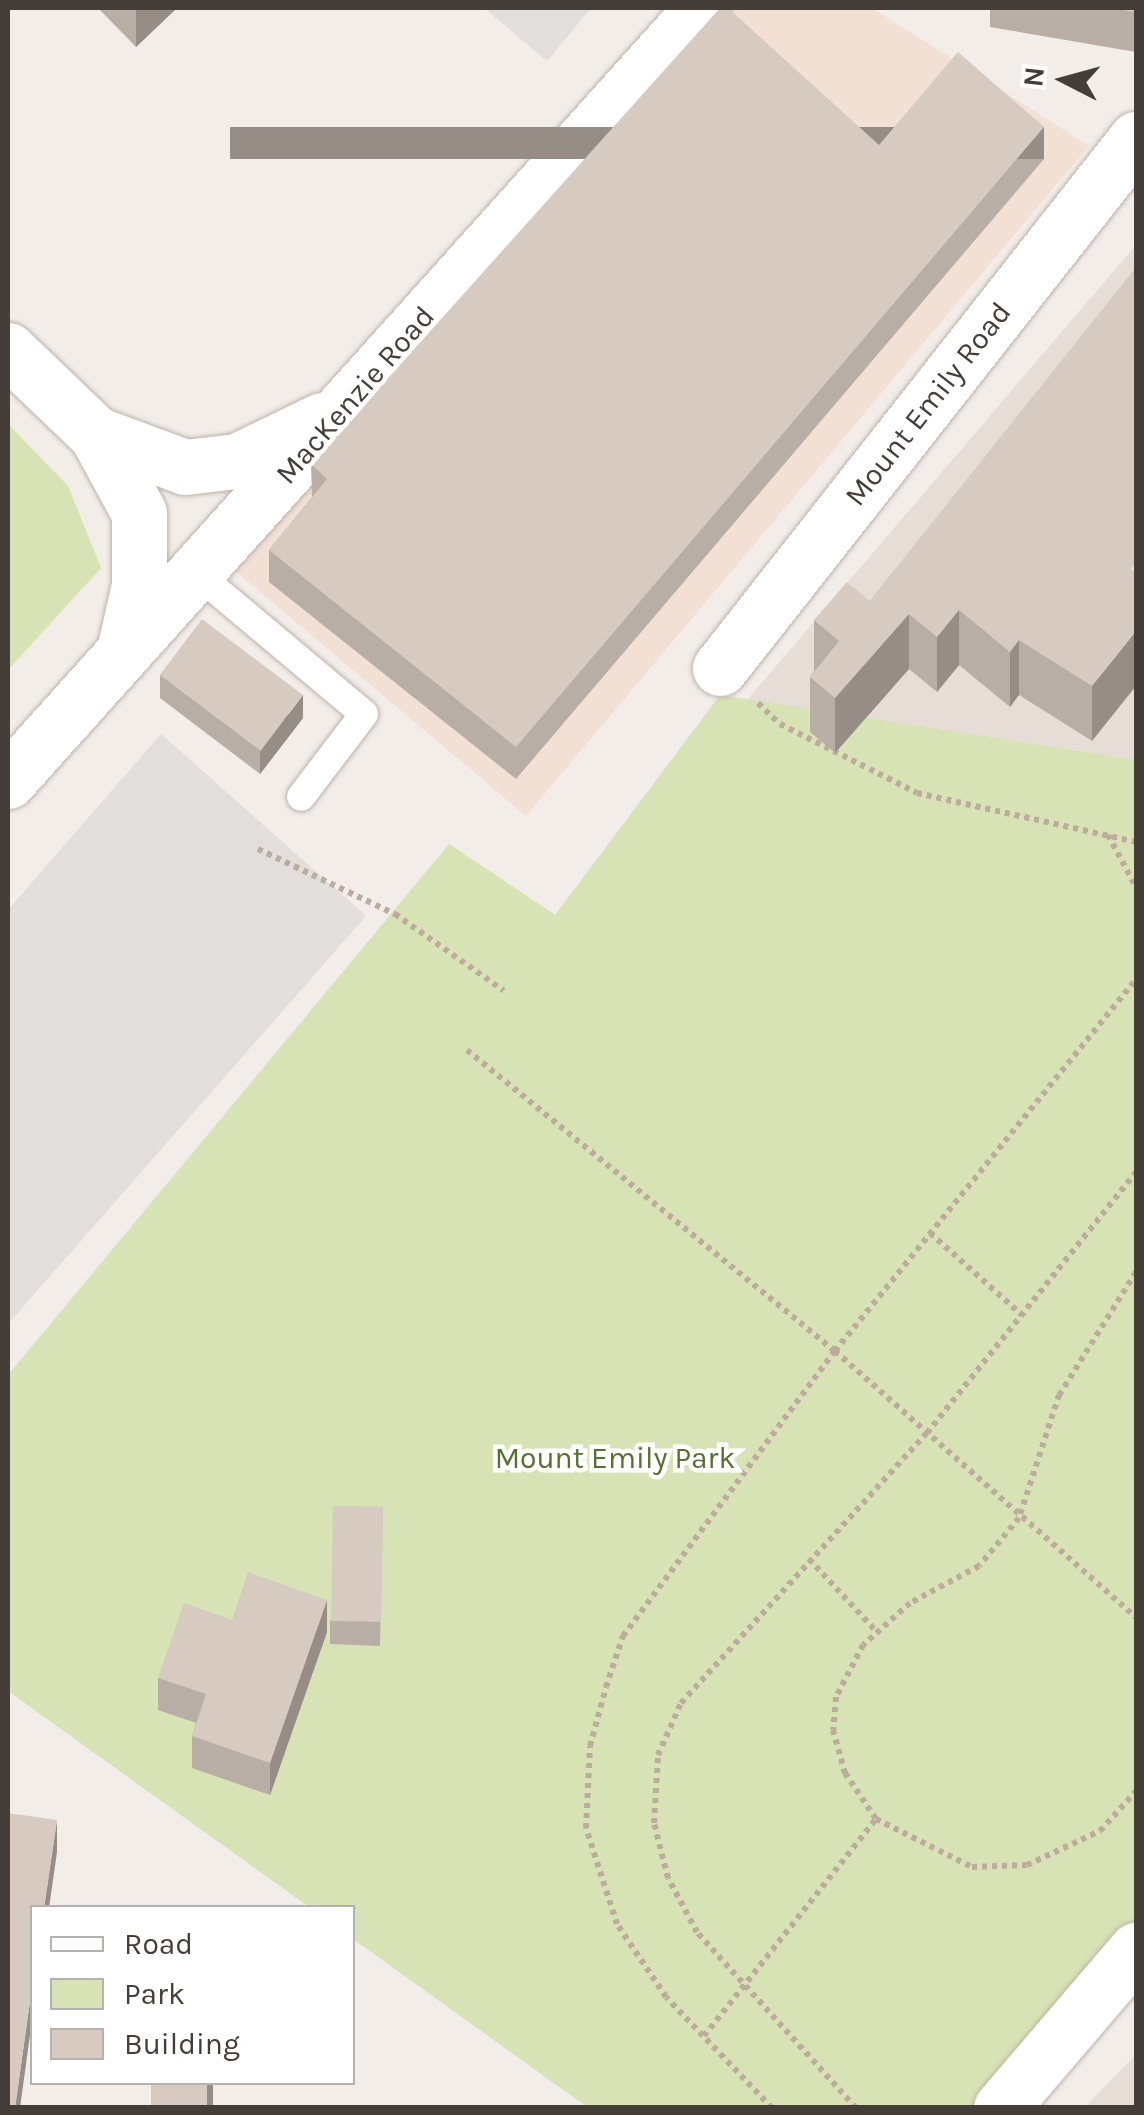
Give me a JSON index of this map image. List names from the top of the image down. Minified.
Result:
{"streets":{"street":["MacKenzie Road","Mount Emily Road"]},"parks":["Mount Emily Park"],"legend":["Road","Park","Building"],"north":"left"}
